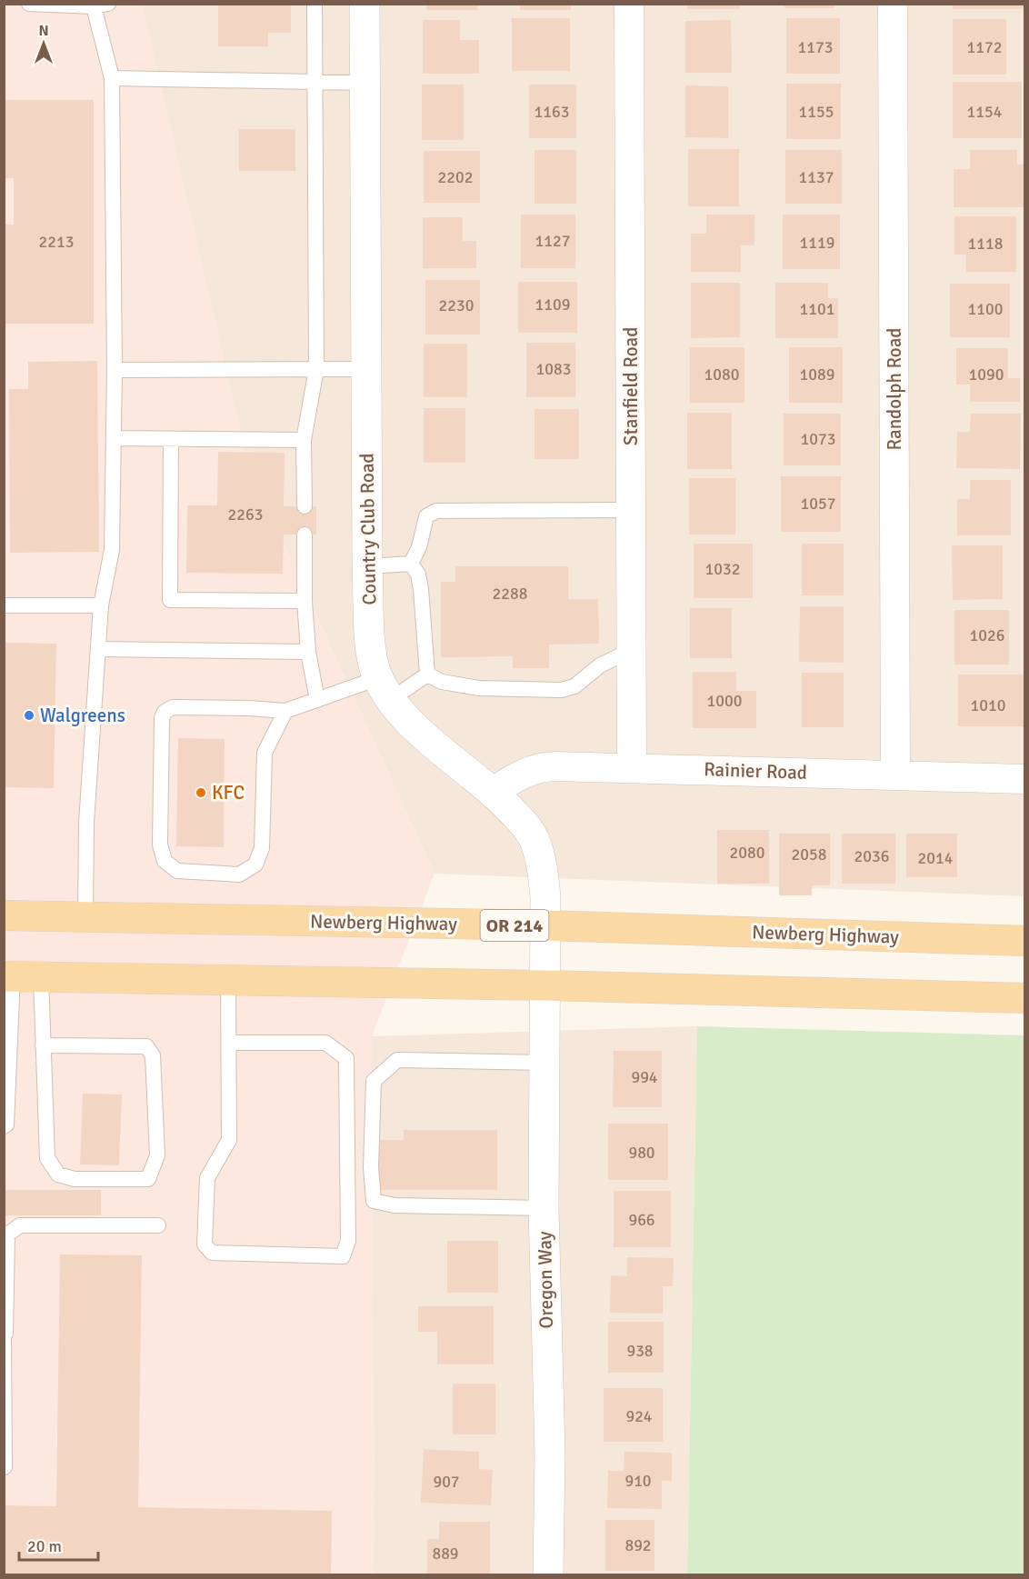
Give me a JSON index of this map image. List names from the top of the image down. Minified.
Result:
{"streets":{"main road":["Newberg Highway","OR 214"],"street":["Stanfield Road","Randolph Road","Country Club Road","Rainier Road","Oregon Way"]},"crossings":[["Stanfield Road","Rainier Road"],["Randolph Road","Rainier Road"],["Country Club Road","Rainier Road"],["Country Club Road","Newberg Highway"],["Country Club Road","Oregon Way"]],"places":["Walgreens","KFC"],"house_numbers":["1173","1172","1163","1155","1154","2202","1137","1127","2213","1119","1118","1109","2230","1101","1100","1083","1080","1089","1090","1073","1057","2263","1032","2288","1026","1000","1010","2080","2058","2036","2014","994","980","966","938","924","910","907","892","889"],"scale_bar":"20 m","north":"top"}
